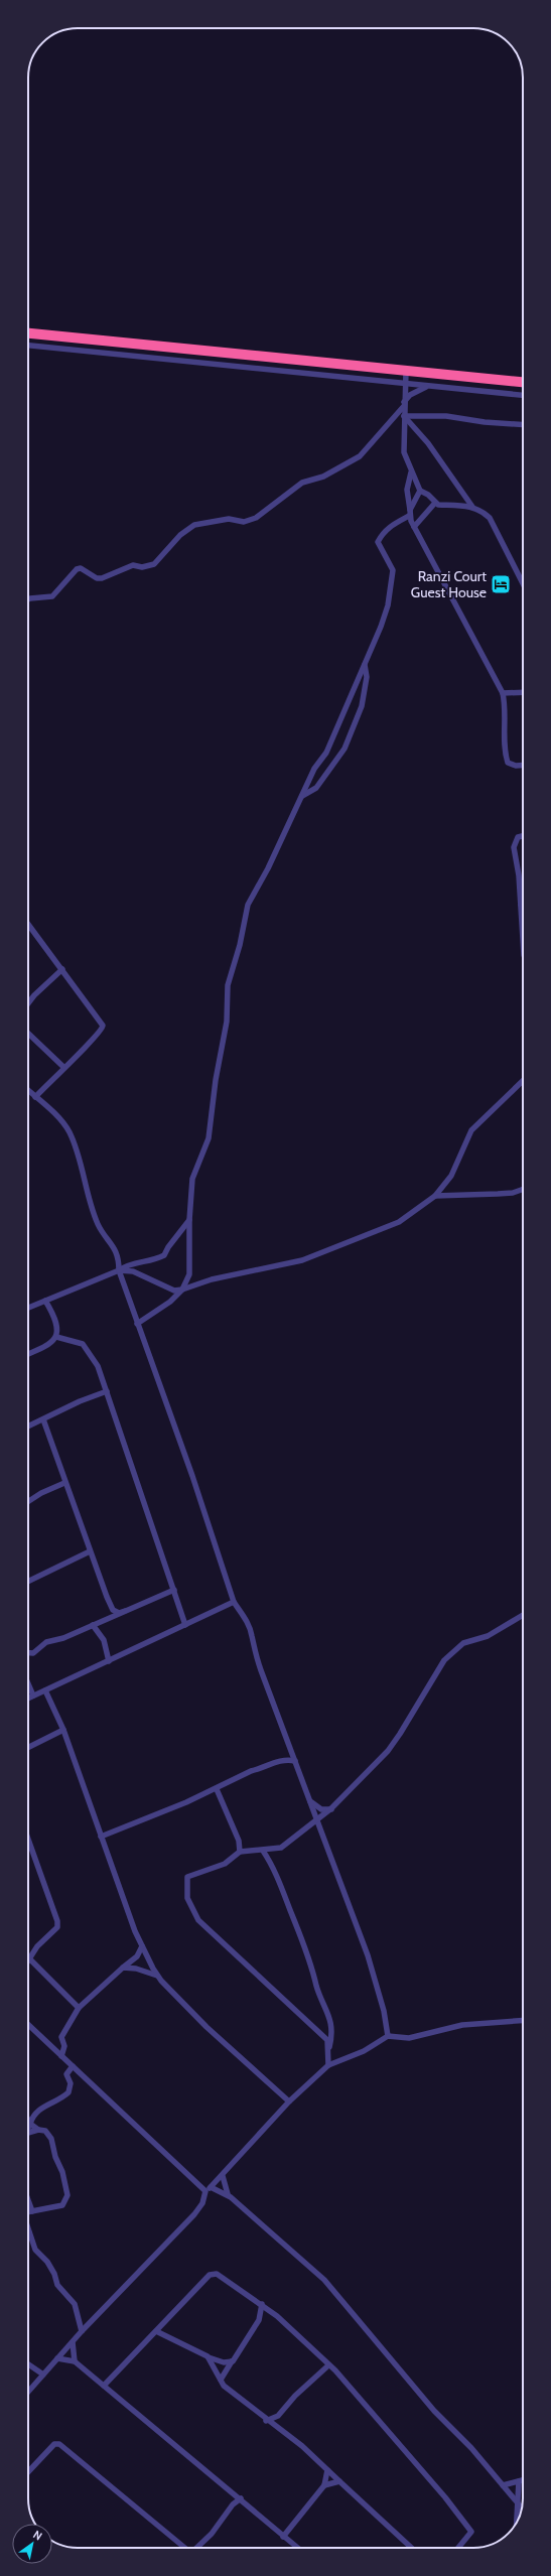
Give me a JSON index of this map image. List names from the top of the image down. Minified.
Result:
{"places":{"hotel":["Ranzi Court Guest House"]},"north":"top right"}
